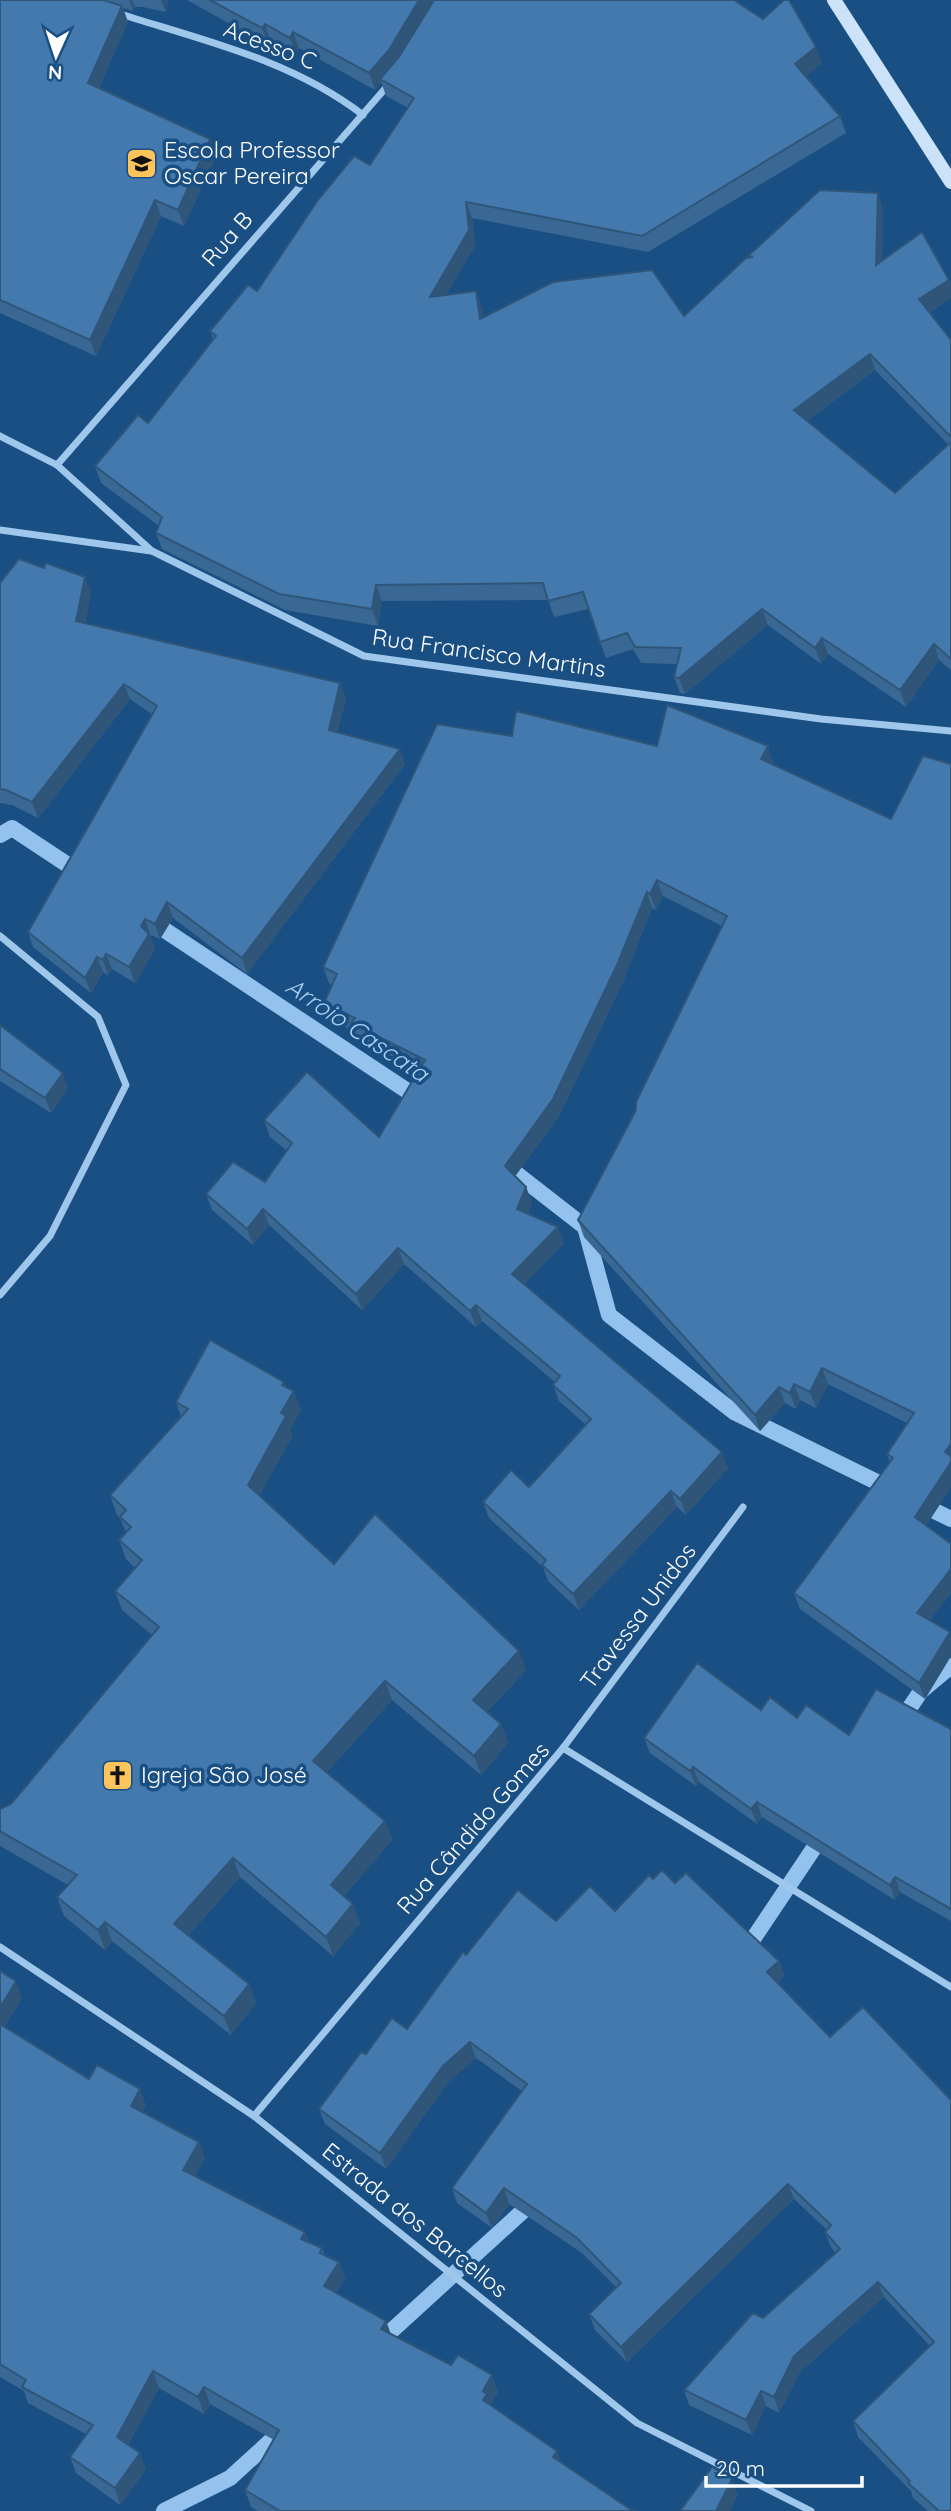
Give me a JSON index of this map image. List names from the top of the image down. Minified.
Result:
{"streets":{"street":["Acesso C","Rua B","Rua Francisco Martins","Travessa Unidos","Rua Cândido Gomes","Estrada dos Barcellos"]},"crossings":[["Acesso C","Rua B"],["Rua B","Rua Francisco Martins"],["Travessa Unidos","Rua Cândido Gomes"],["Rua Cândido Gomes","Estrada dos Barcellos"]],"water":["Arroio Cascata"],"places":{"school or university":["Escola Professor Oscar Pereira"],"church":["Igreja São José"]},"scale_bar":"20 m","north":"bottom"}
